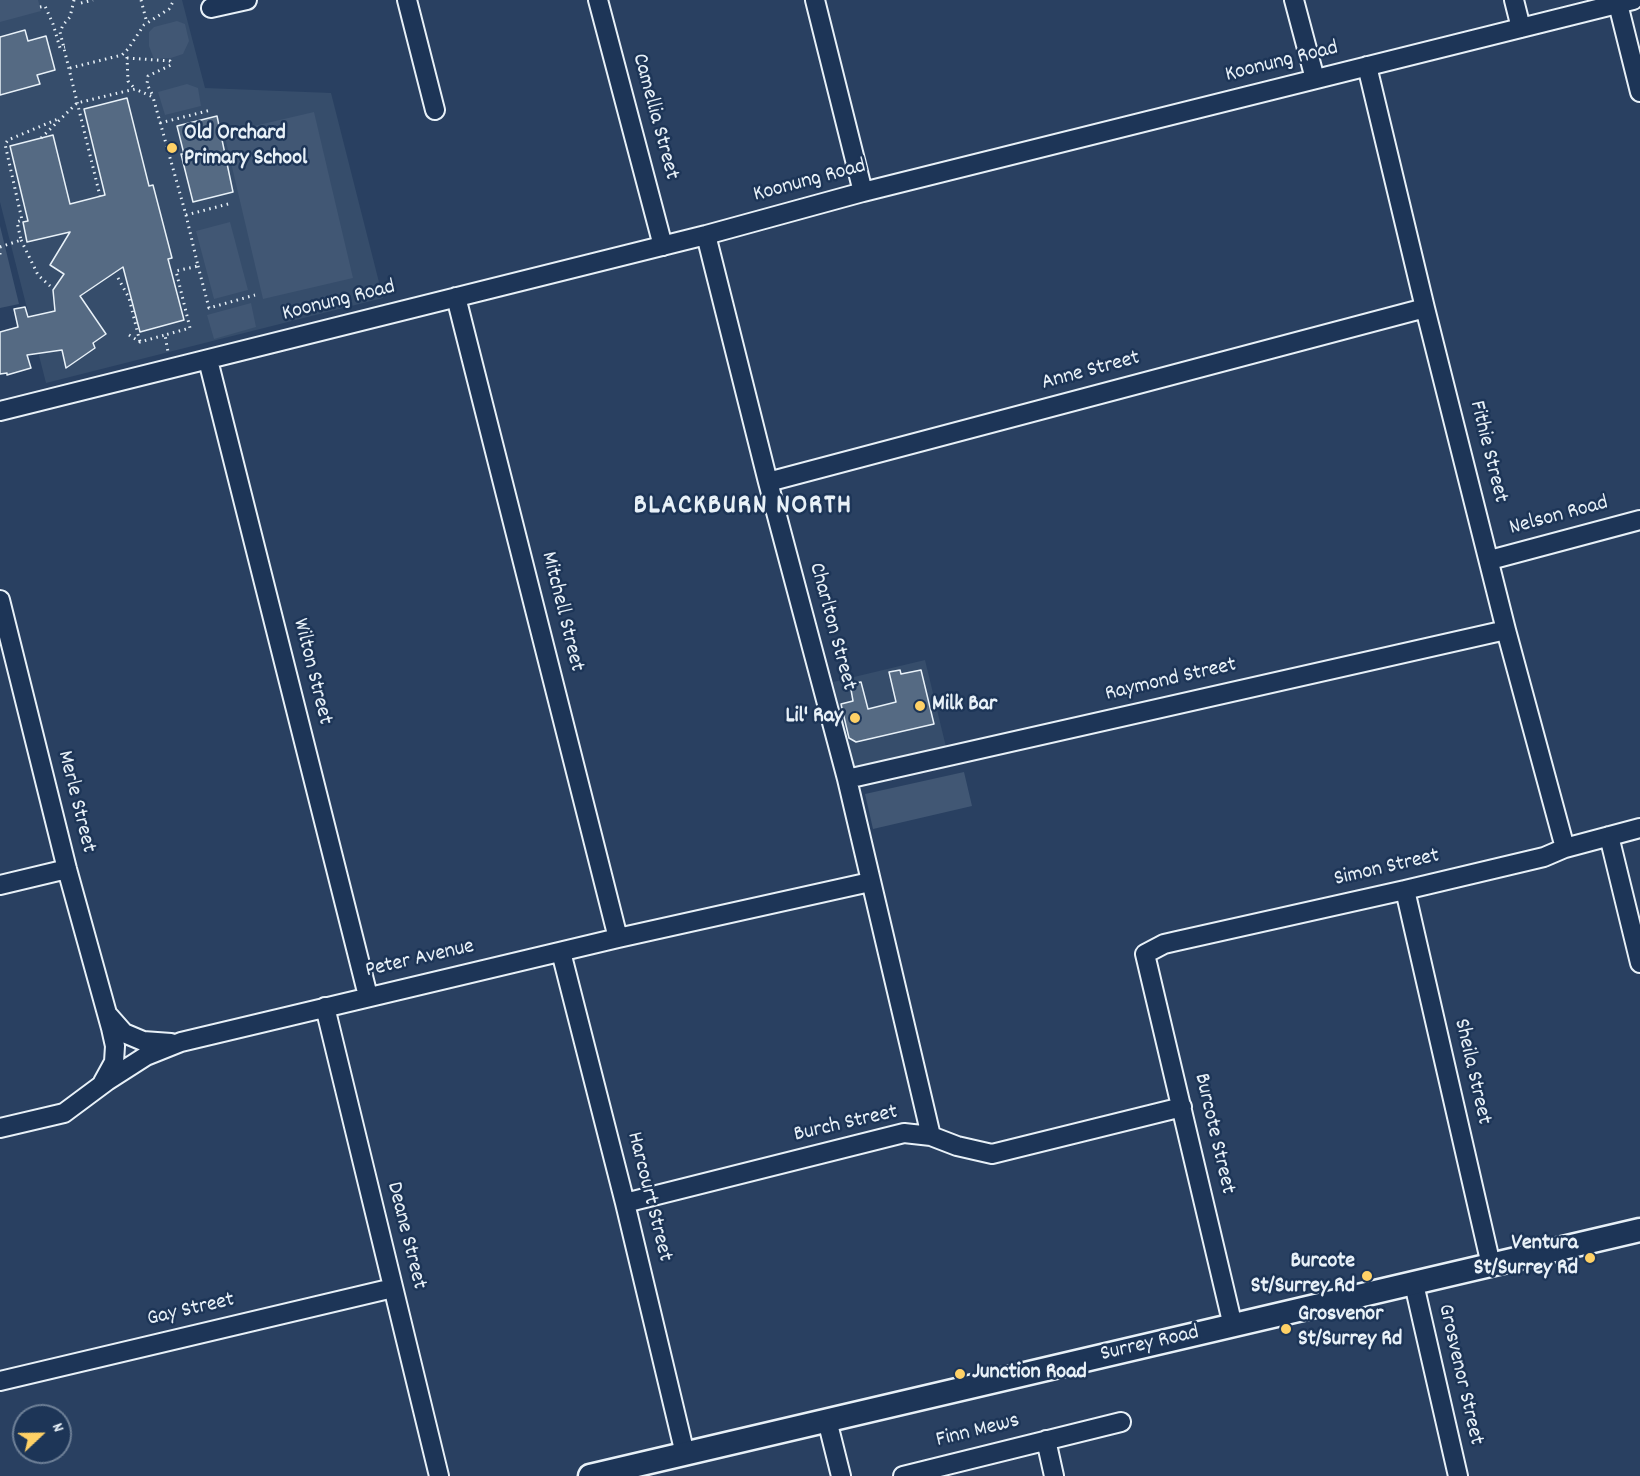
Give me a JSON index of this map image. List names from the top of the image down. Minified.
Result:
{"streets":{"main road":["Surrey Road"],"street":["Koonung Road","Camellia Street","Anne Street","Fithie Street","Nelson Road","Mitchell Street","Charlton Street","Wilton Street","Raymond Street","Merle Street","Simon Street","Peter Avenue","Sheila Street","Burch Street","Burcote Street","Harcourt Street","Deane Street","Gay Street","Grosvenor Street","Finn Mews"]},"crossings":[["Koonung Road","Camellia Street"],["Koonung Road","Fithie Street"],["Koonung Road","Mitchell Street"],["Koonung Road","Charlton Street"],["Koonung Road","Wilton Street"],["Anne Street","Fithie Street"],["Anne Street","Charlton Street"],["Fithie Street","Nelson Road"],["Fithie Street","Raymond Street"],["Fithie Street","Simon Street"],["Mitchell Street","Peter Avenue"],["Charlton Street","Raymond Street"],["Charlton Street","Peter Avenue"],["Charlton Street","Burch Street"],["Wilton Street","Peter Avenue"],["Merle Street","Peter Avenue"],["Simon Street","Sheila Street"],["Simon Street","Burcote Street"],["Peter Avenue","Harcourt Street"],["Peter Avenue","Deane Street"],["Sheila Street","Surrey Road"],["Burch Street","Burcote Street"],["Burch Street","Harcourt Street"],["Burcote Street","Surrey Road"],["Harcourt Street","Surrey Road"],["Deane Street","Gay Street"],["Surrey Road","Grosvenor Street"]],"districts":["BLACKBURN NORTH"],"places":["Old Orchard Primary School","Milk Bar","Lil' Ray","Ventura St/Surrey Rd","Burcote St/Surrey Rd","Grosvenor St/Surrey Rd","Junction Road"],"north":"right"}
